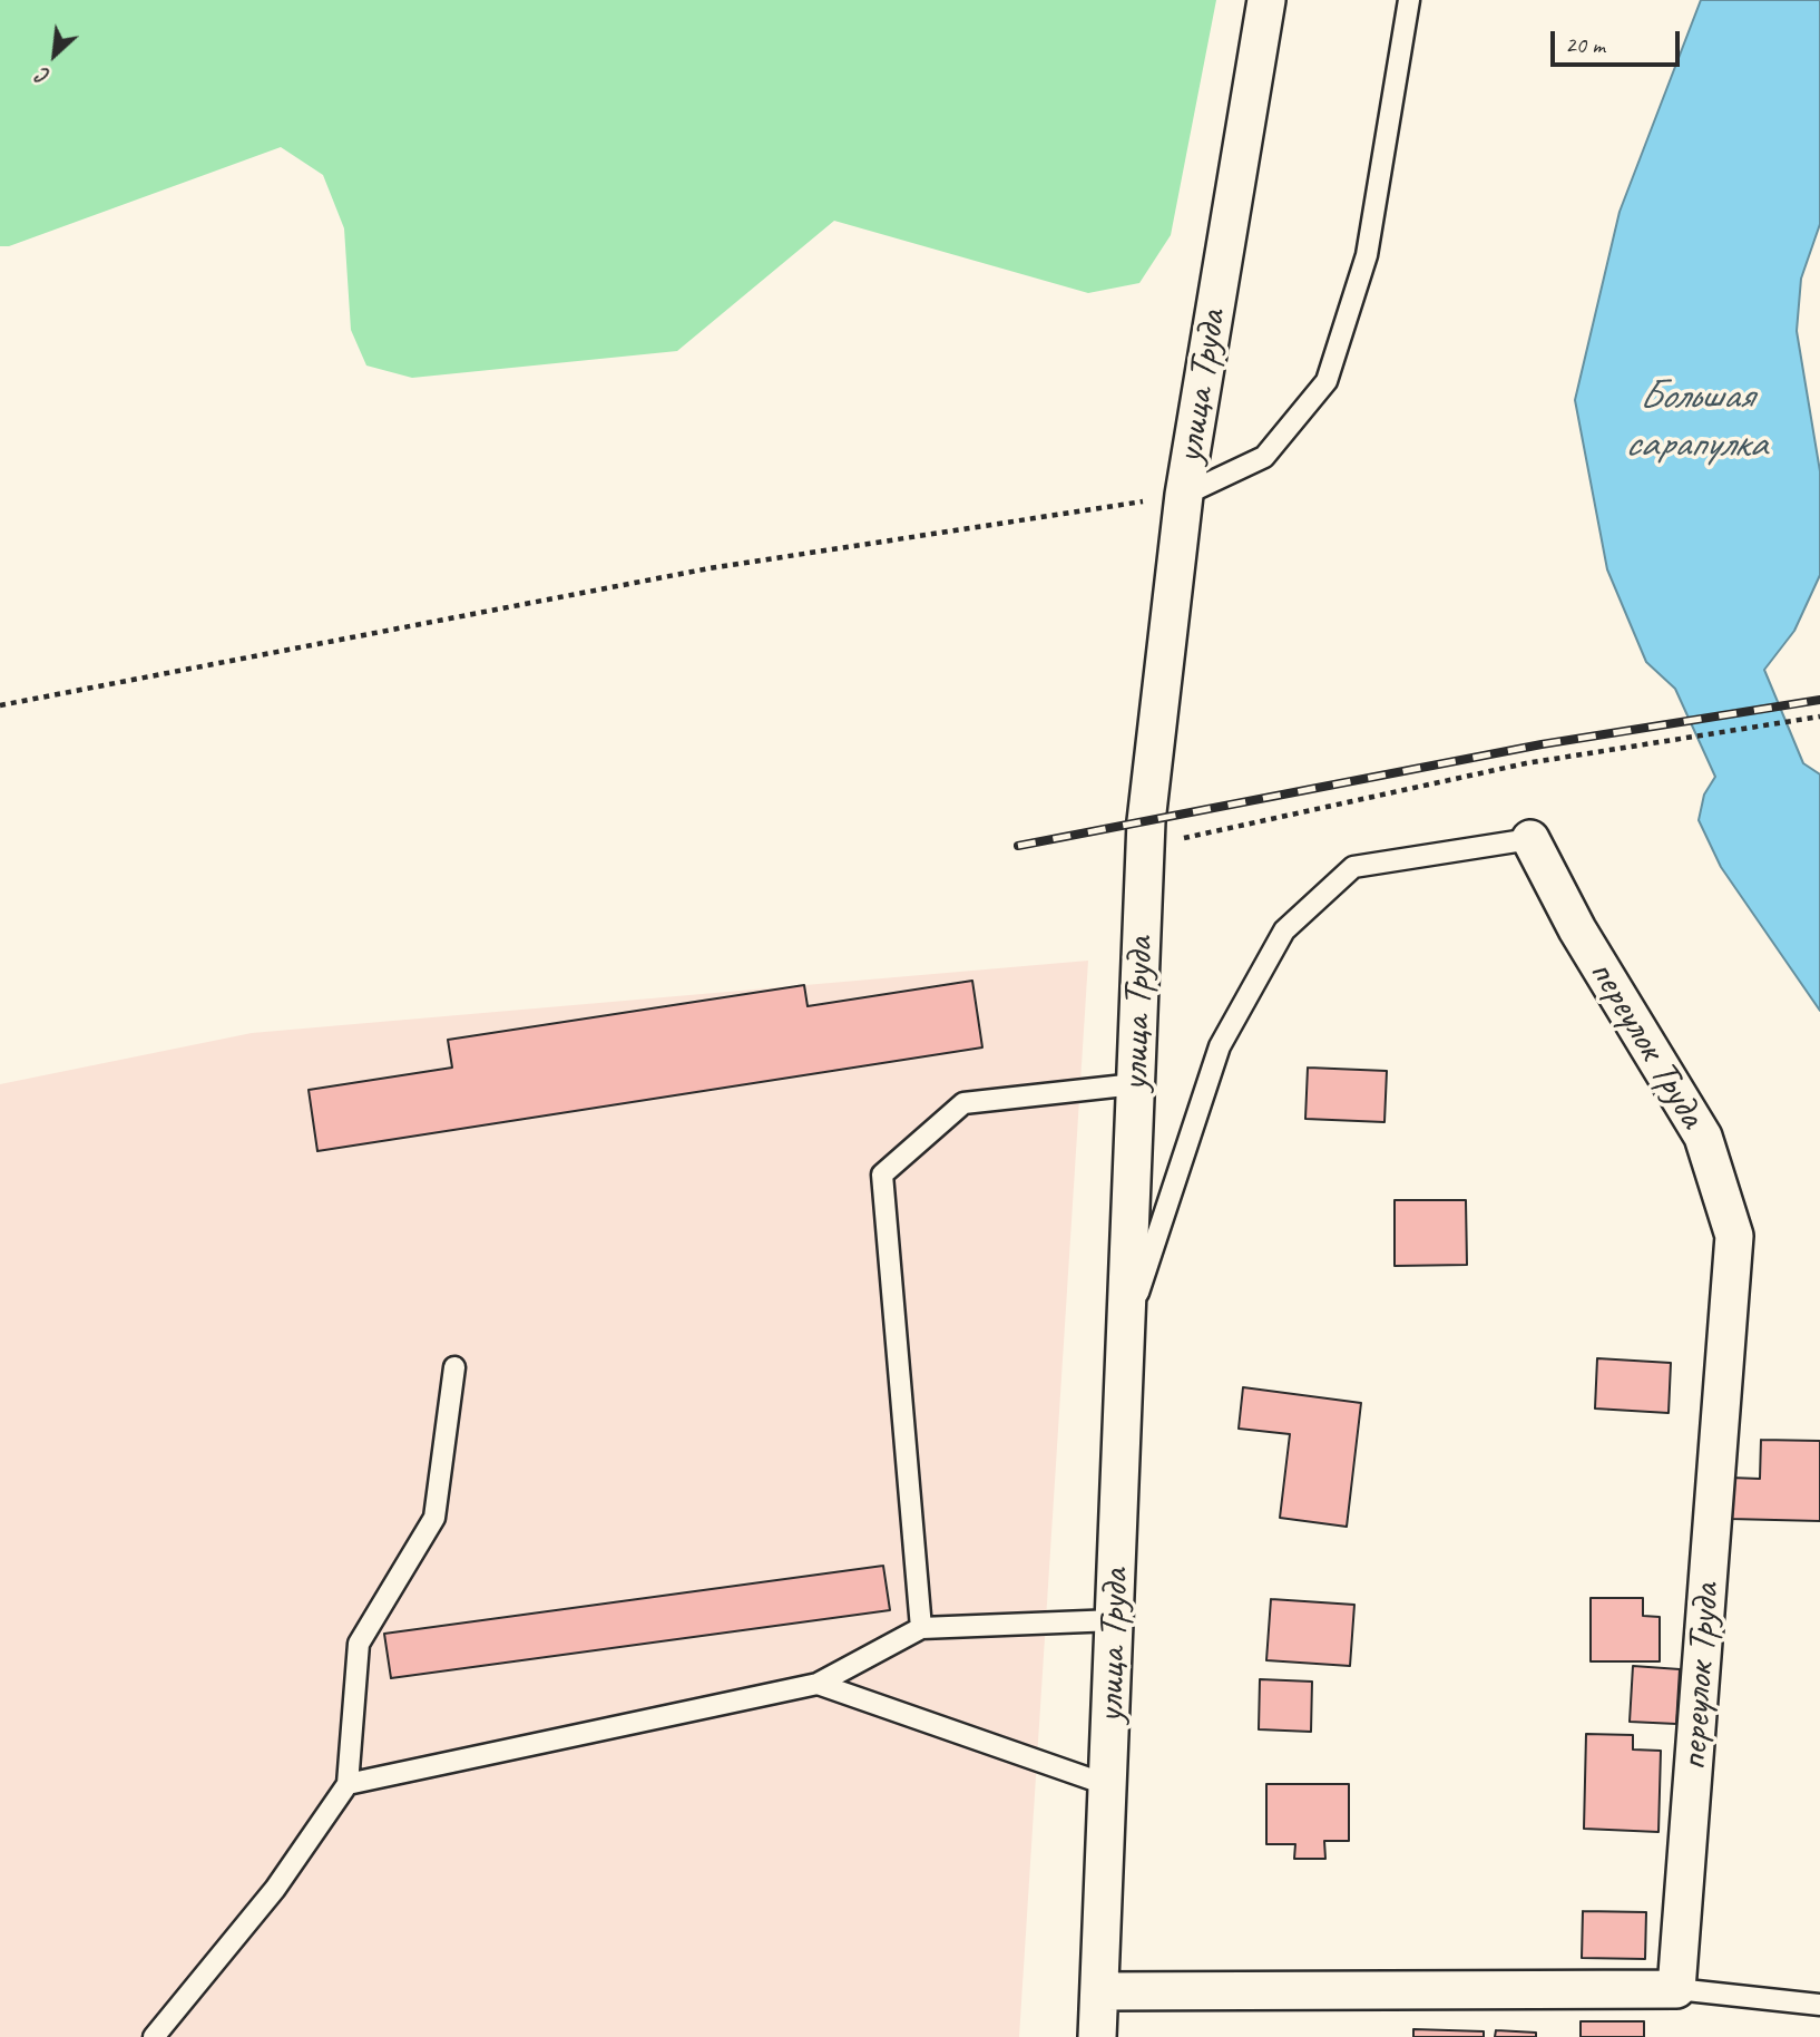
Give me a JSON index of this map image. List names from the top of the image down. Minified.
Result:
{"streets":{"street":["улица Труда","переулок Труда"]},"water":["Большая сарапулка"],"scale_bar":"20 m","north":"bottom left"}
